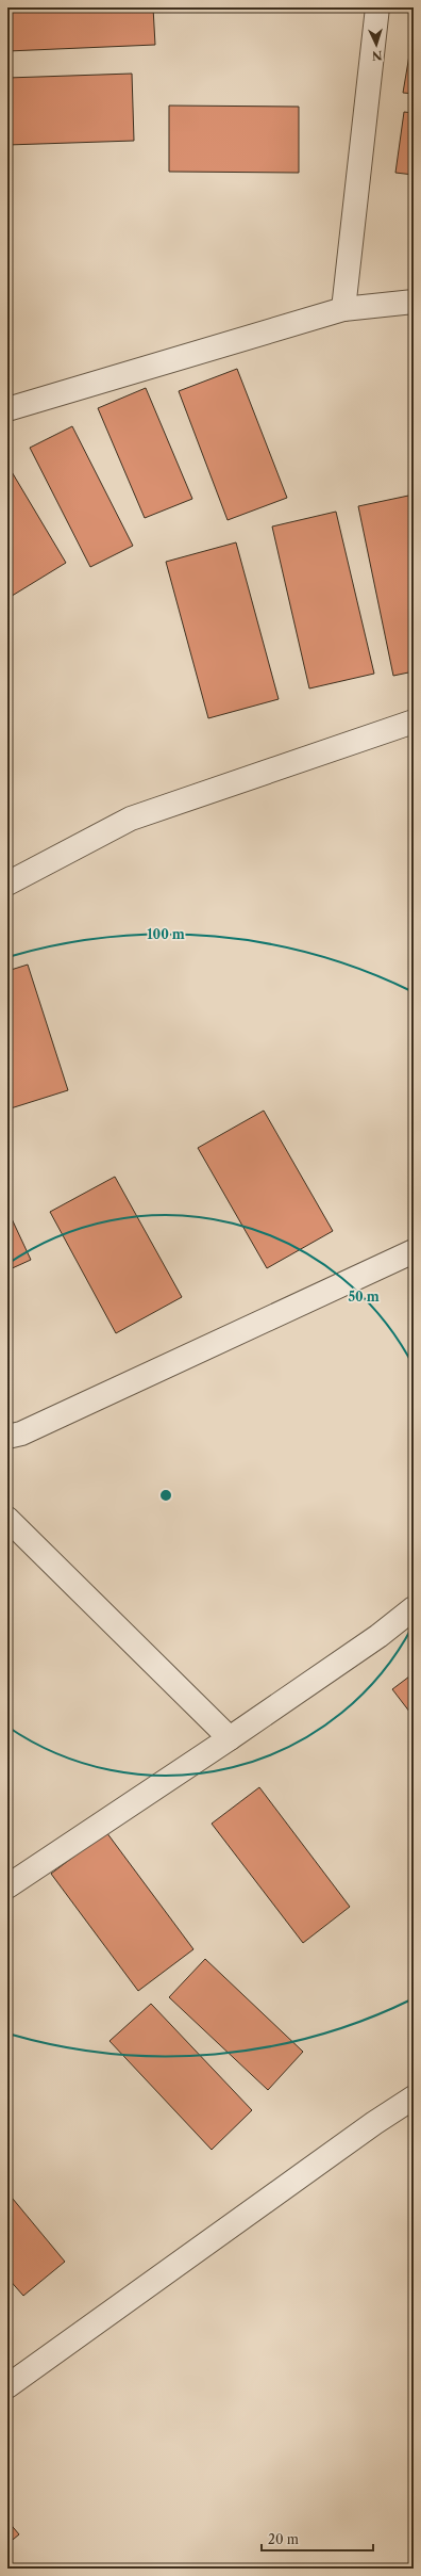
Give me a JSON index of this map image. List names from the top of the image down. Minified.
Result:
{"scale_bar":"20 m","north":"bottom","rings":["100 m","50 m"]}
